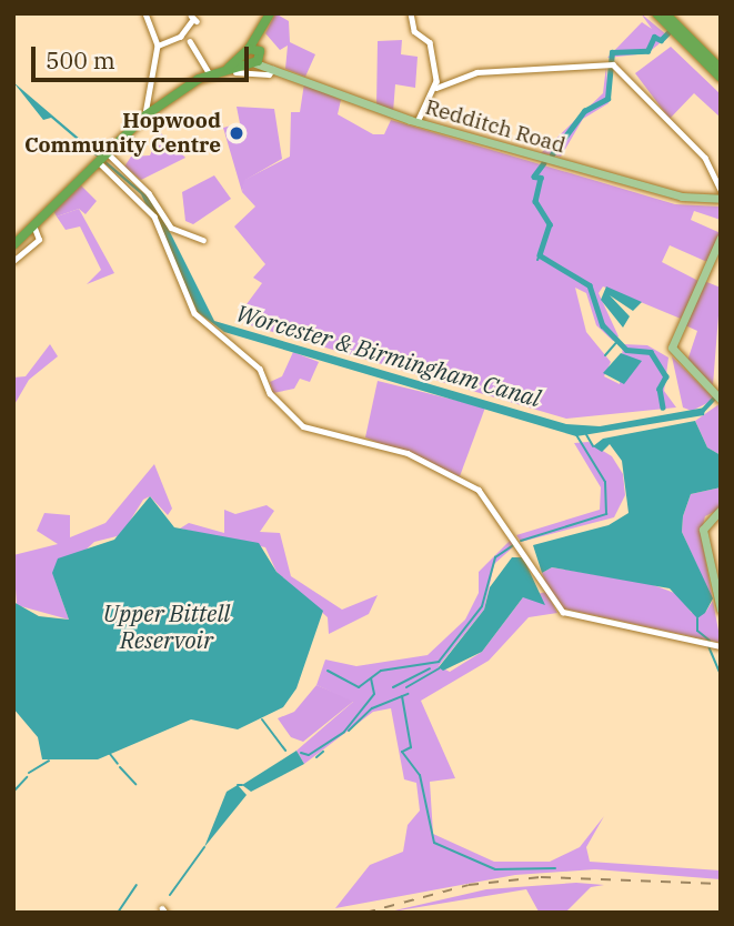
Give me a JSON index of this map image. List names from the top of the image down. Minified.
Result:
{"streets":{"main road":["Redditch Road"]},"water":["Worcester & Birmingham Canal","Upper Bittell Reservoir"],"places":["Hopwood Community Centre"],"scale_bar":"500 m"}
